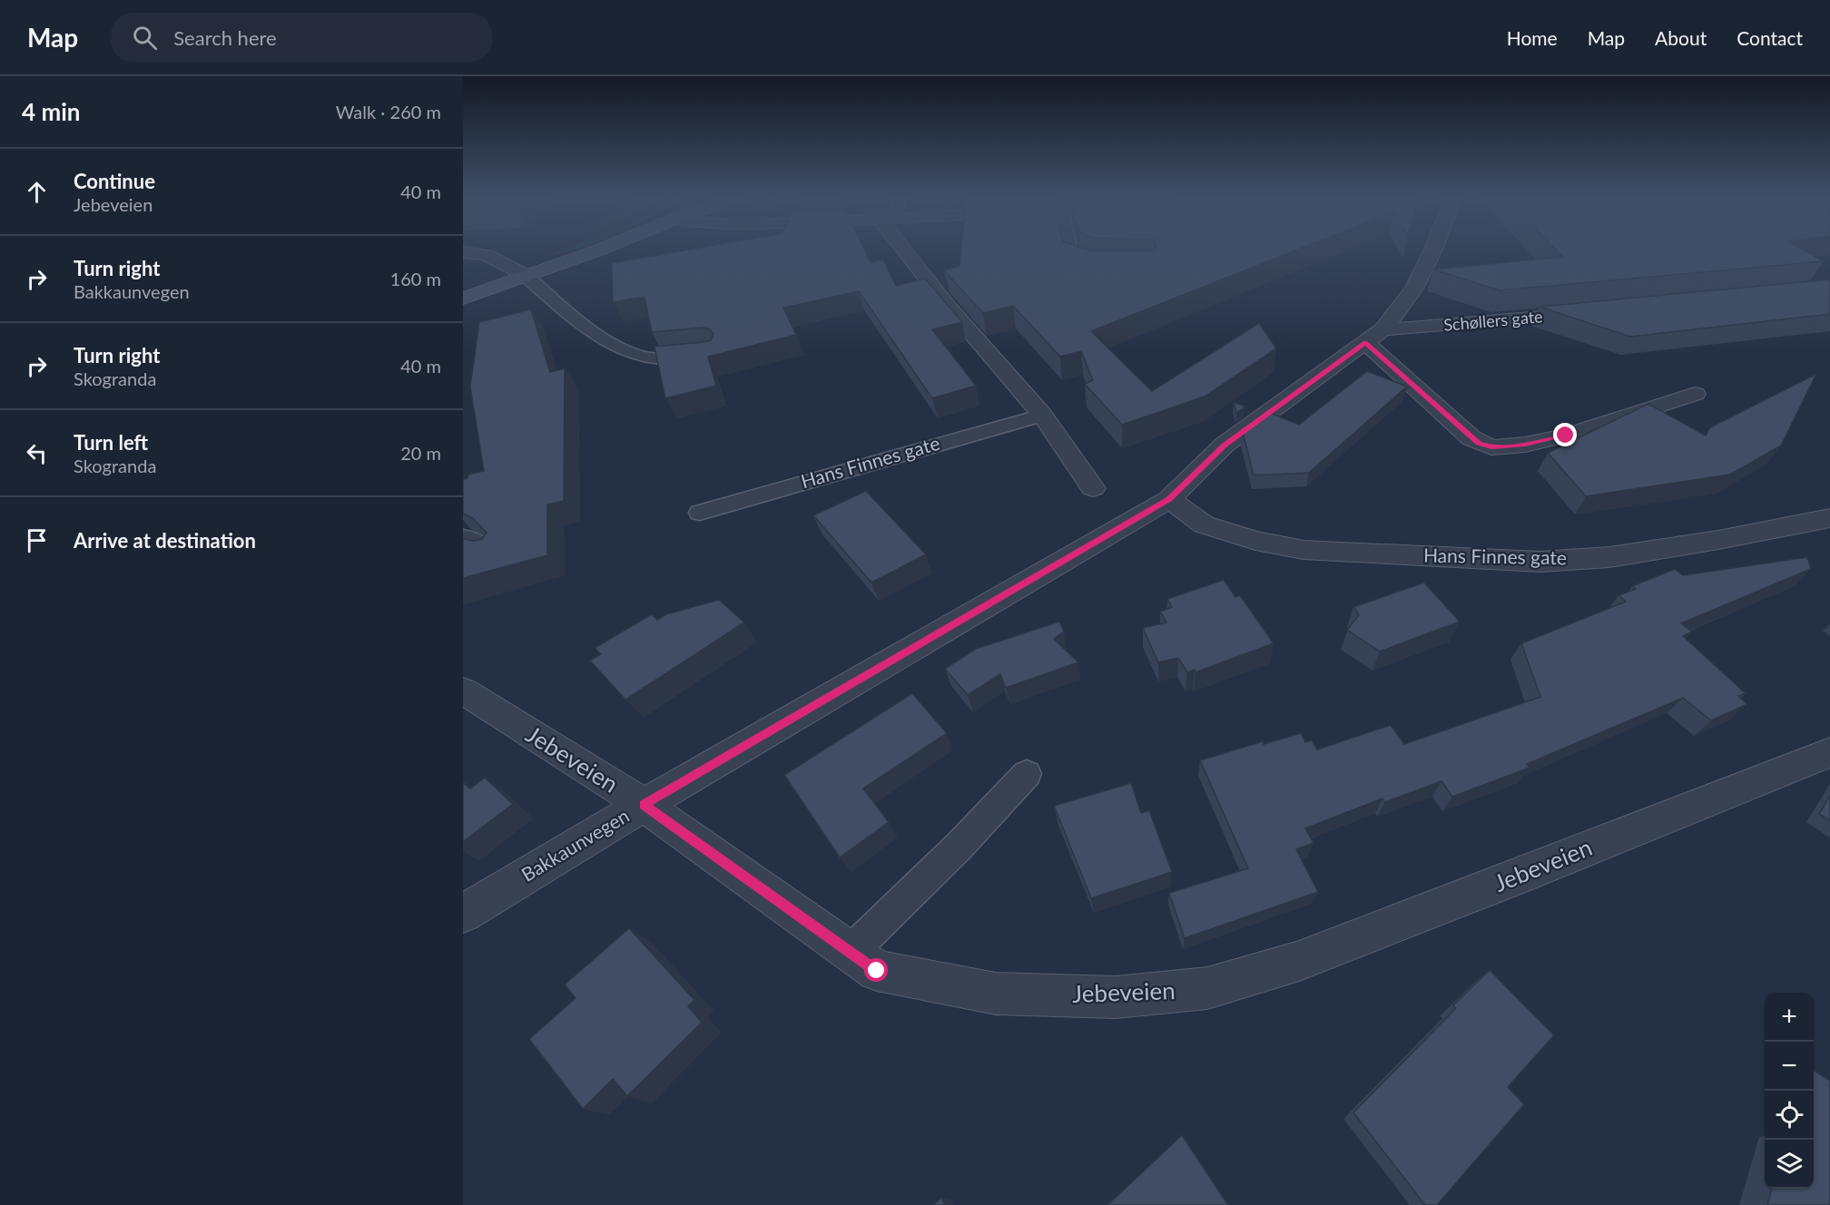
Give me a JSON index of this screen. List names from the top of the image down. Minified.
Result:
{"streets":{"street":["Schøllers gate","Hans Finnes gate","Jebeveien","Bakkaunvegen"]},"crossings":[["Schøllers gate","Bakkaunvegen"],["Hans Finnes gate","Bakkaunvegen"],["Jebeveien","Bakkaunvegen"]],"page":{"header":"Map","search":"Search here","nav":["Home","Map","About","Contact"],"heading":["4 min","Walk · 260 m"],"list":[["Continue","Jebeveien","40 m"],["Turn right","Bakkaunvegen","160 m"],["Turn right","Skogranda","40 m"],["Turn left","Skogranda","20 m"],"Arrive at destination"],"map_buttons":["+","−"]}}
